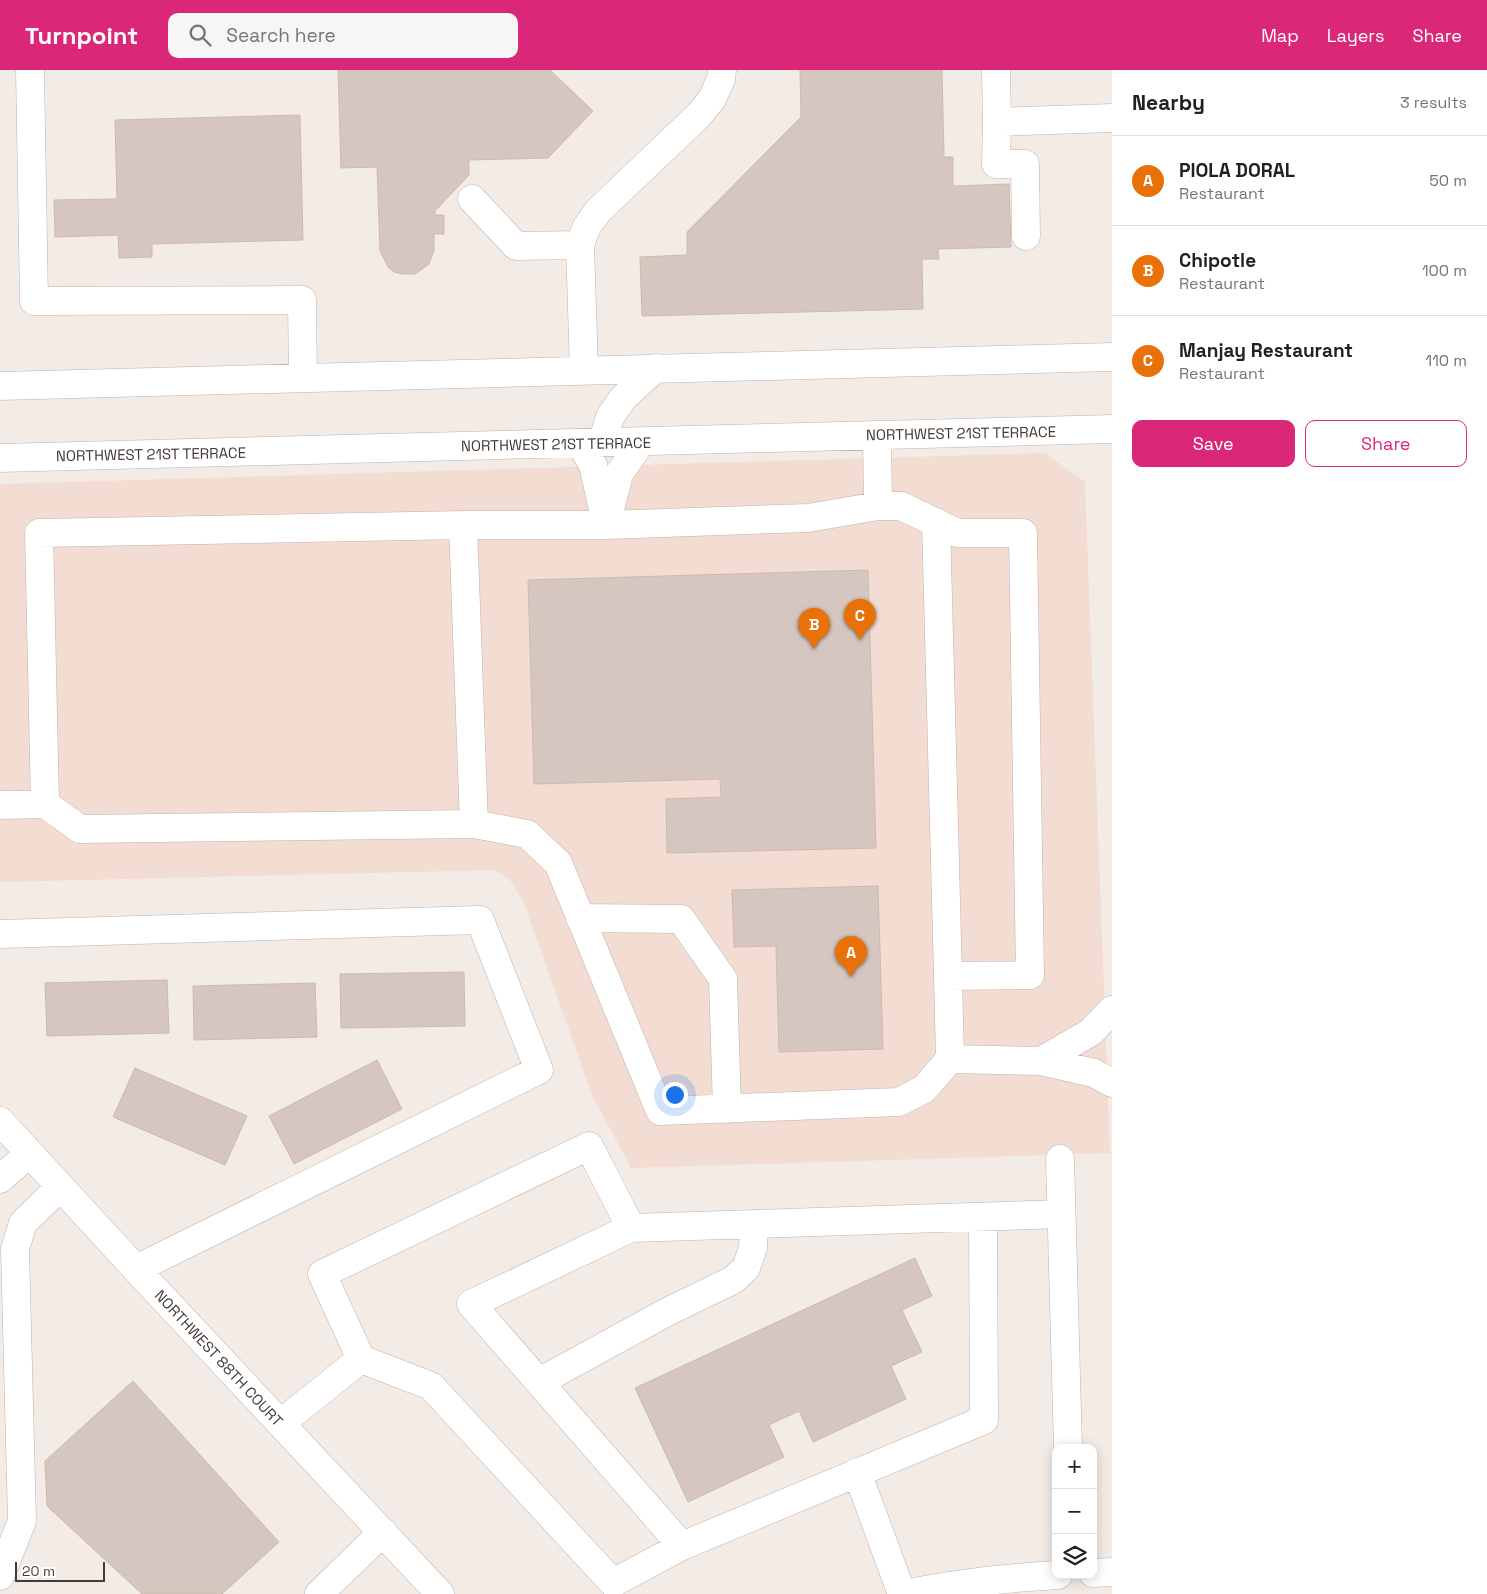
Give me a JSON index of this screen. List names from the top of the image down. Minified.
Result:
{"streets":{"street":["NORTHWEST 21ST TERRACE","NORTHWEST 88TH COURT"]},"scale_bar":"20 m","page":{"header":"Turnpoint","search":"Search here","nav":["Map","Layers","Share"],"heading":["Nearby","3 results"],"list":[{"mark":"A","name":"PIOLA DORAL","note":"Restaurant","value":"50 m"},{"mark":"B","name":"Chipotle","note":"Restaurant","value":"100 m"},{"mark":"C","name":"Manjay Restaurant","note":"Restaurant","value":"110 m"}],"buttons":["Save","Share"],"pins":["C","B","A"],"map_buttons":["+","−"],"scale":"20 m"}}
